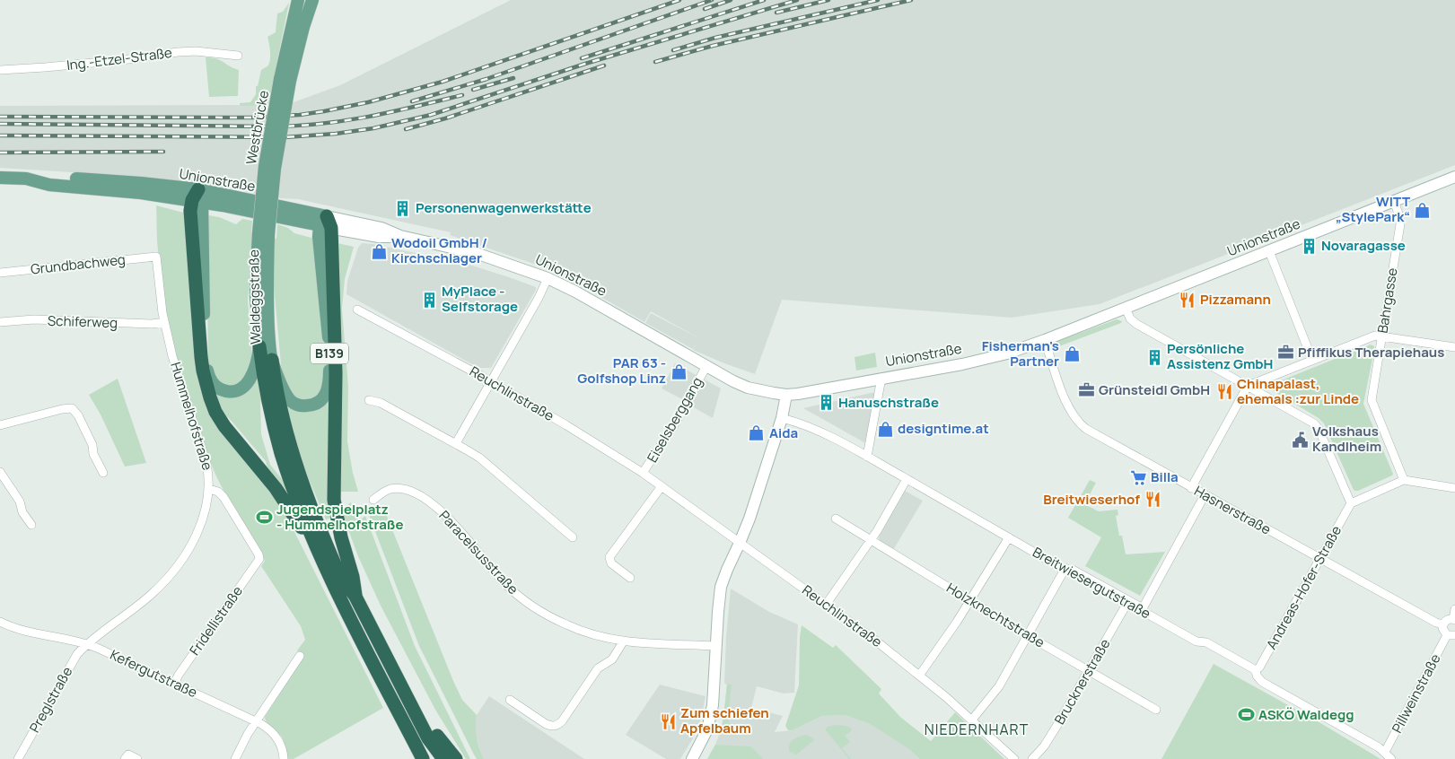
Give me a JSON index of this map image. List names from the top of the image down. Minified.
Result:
{"streets":{"main road":["Westbrücke","Unionstraße","Waldeggstraße","B139"],"street":["Ing.-Etzel-Straße","Grundbachweg","Bahrgasse","Schiferweg","Reuchlinstraße","Hummelhofstraße","Eiselsberggang","Hasnerstraße","Paracelsusstraße","Breitwiesergutstraße","Andreas-Hofer-Straße","Holzknechtstraße","Fridellistraße","Kefergutstraße","Brucknerstraße","Pillweinstraße","Preglstraße"]},"crossings":[["Westbrücke","Waldeggstraße"],["Westbrücke","B139"],["Unionstraße","Bahrgasse"],["Unionstraße","B139"],["Unionstraße","Eiselsberggang"],["Unionstraße","Hasnerstraße"],["Grundbachweg","Hummelhofstraße"],["Waldeggstraße","B139"],["Schiferweg","Hummelhofstraße"],["Reuchlinstraße","Eiselsberggang"],["Hummelhofstraße","Fridellistraße"],["Hummelhofstraße","Preglstraße"],["Hasnerstraße","Andreas-Hofer-Straße"],["Breitwiesergutstraße","Andreas-Hofer-Straße"],["Breitwiesergutstraße","Brucknerstraße"],["Breitwiesergutstraße","Pillweinstraße"],["Holzknechtstraße","Brucknerstraße"],["Fridellistraße","Kefergutstraße"],["Kefergutstraße","Preglstraße"]],"districts":["NIEDERNHART"],"places":{"building":["Personenwagenwerkstätte","Novaragasse","MyPlace - Selfstorage","Persönliche Assistenz GmbH","Hanuschstraße"],"shop":["WITT „StylePark“","Wodoil GmbH / Kirchschlager","Fisherman's Partner","PAR 63 - Golfshop Linz","designtime.at","Aida"],"restaurant":["Pizzamann","Chinapalast, ehemals :zur Linde","Breitwieserhof","Zum schiefen Apfelbaum"],"office":["Pfiffikus Therapiehaus","Grünsteidl GmbH"],"public building":["Volkshaus Kandlheim"],"supermarket":["Billa"],"sports":["Jugendspielplatz - Hummelhofstraße","ASKÖ Waldegg"]}}
